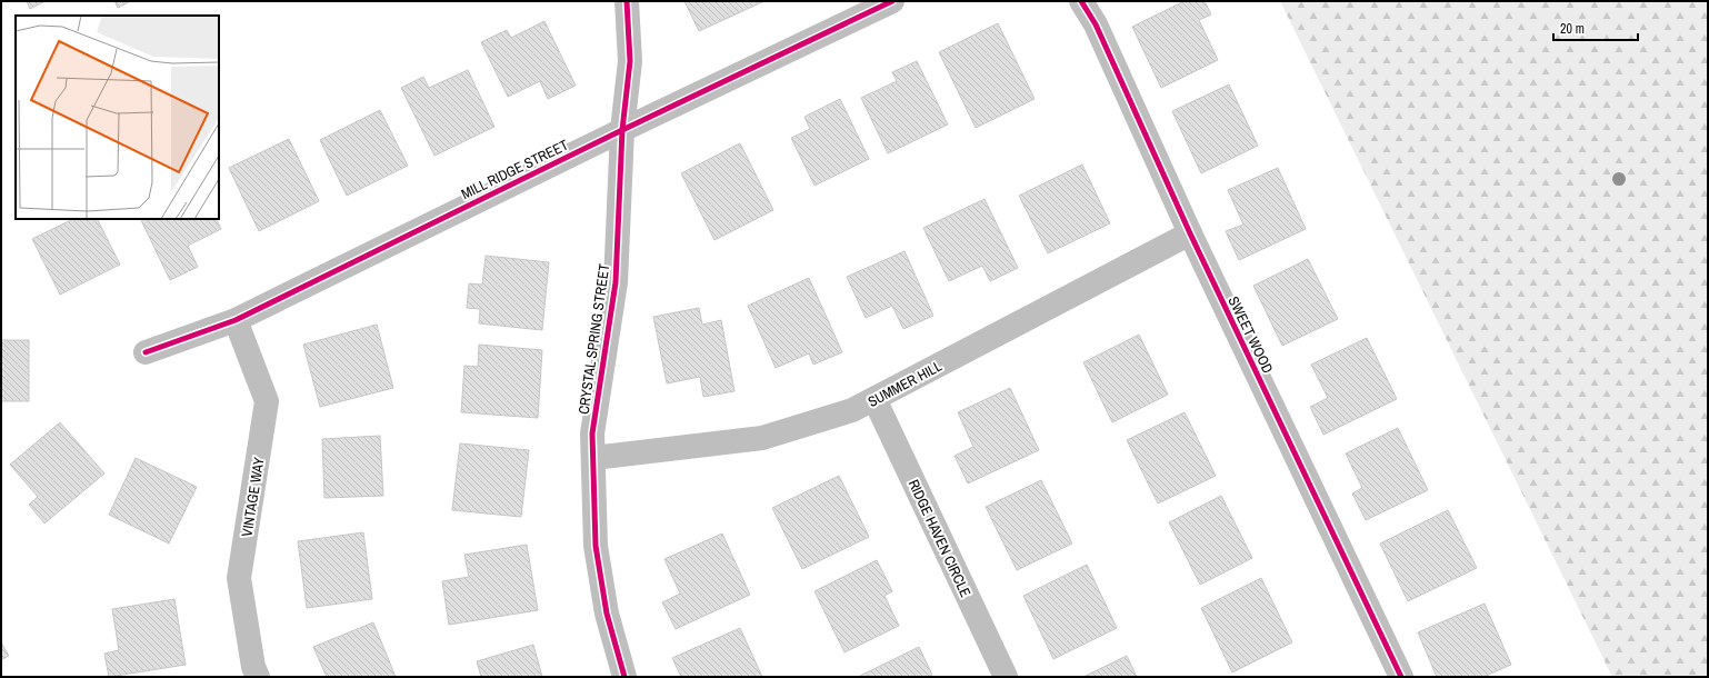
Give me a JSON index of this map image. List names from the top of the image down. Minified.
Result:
{"streets":{"street":["MILL RIDGE STREET","SWEET WOOD","CRYSTAL SPRING STREET","SUMMER HILL","VINTAGE WAY","RIDGE HAVEN CIRCLE"]},"crossings":[["MILL RIDGE STREET","CRYSTAL SPRING STREET"],["MILL RIDGE STREET","VINTAGE WAY"],["SWEET WOOD","SUMMER HILL"],["CRYSTAL SPRING STREET","SUMMER HILL"],["SUMMER HILL","RIDGE HAVEN CIRCLE"]],"scale_bar":"20 m"}
